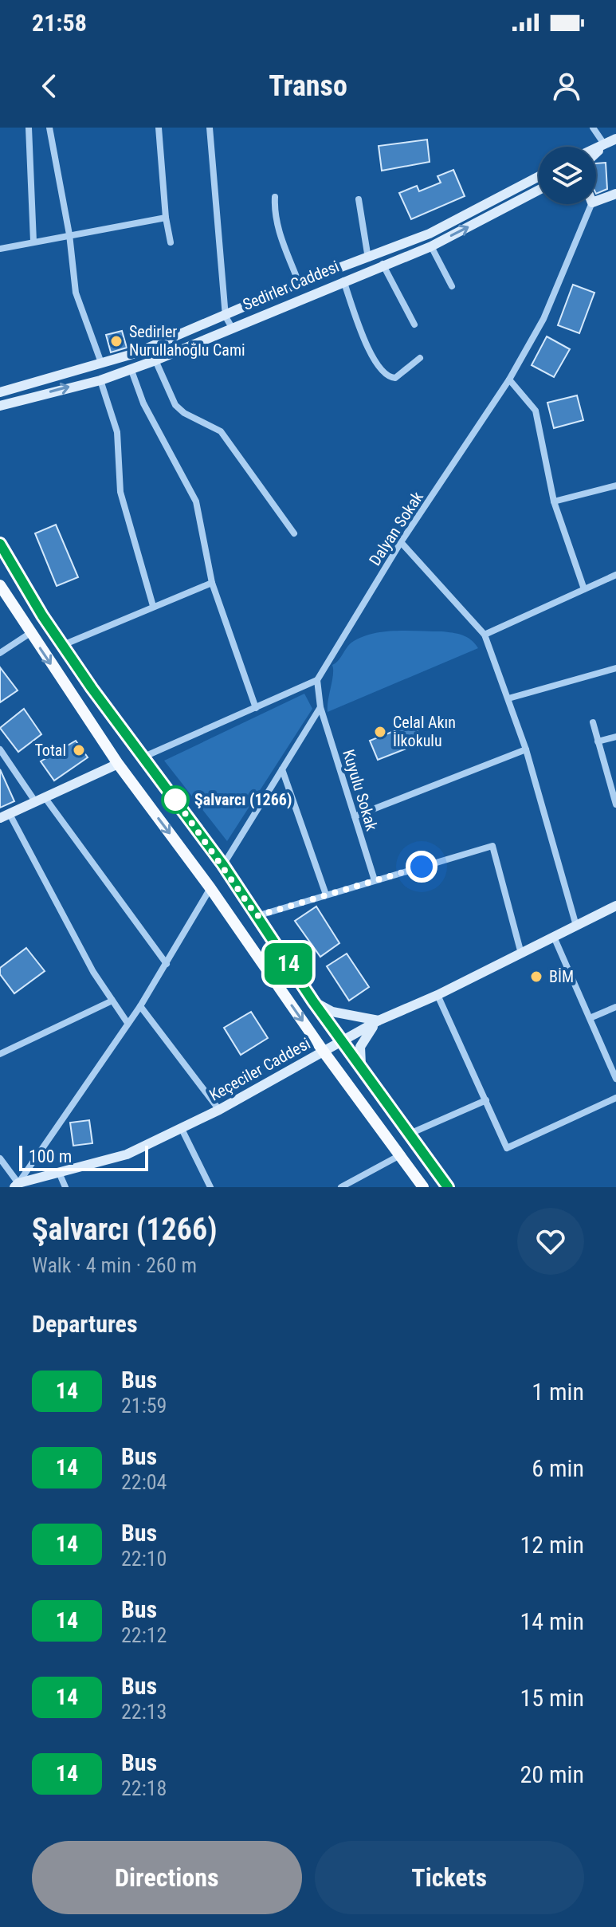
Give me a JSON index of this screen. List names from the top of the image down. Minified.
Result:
{"streets":{"main road":["Sedirler Caddesi","Keçeciler Caddesi"],"street":["Dalyan Sokak","Kuyulu Sokak"]},"places":["Sedirler Nurullahoğlu Cami","Celal Akın İlkokulu","Total","Şalvarcı (1266)","BİM"],"lines":["bus line 14"],"scale_bar":"100 m","page":{"status":"21:58","header":"Transo","on_map":"14","scale":"100 m","heading":[["Şalvarcı (1266)","Walk · 4 min · 260 m"],"Departures"],"list":[{"mark":"14","name":"Bus","note":"21:59","value":"1 min"},{"mark":"14","name":"Bus","note":"22:04","value":"6 min"},{"mark":"14","name":"Bus","note":"22:10","value":"12 min"},{"mark":"14","name":"Bus","note":"22:12","value":"14 min"},{"mark":"14","name":"Bus","note":"22:13","value":"15 min"},{"mark":"14","name":"Bus","note":"22:18","value":"20 min"}],"buttons":["Directions","Tickets"]}}
